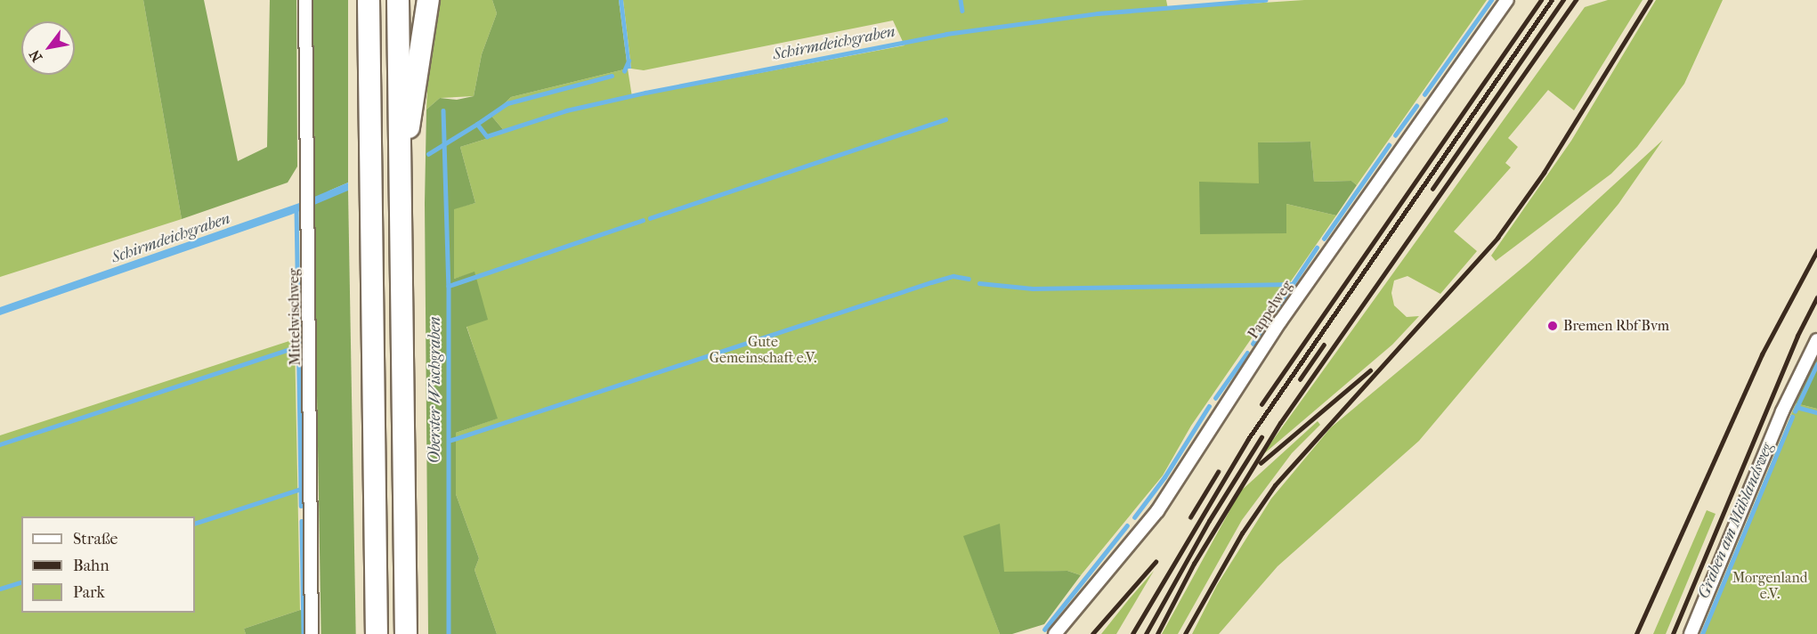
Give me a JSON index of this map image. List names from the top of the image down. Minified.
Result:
{"streets":{"street":["Pappelweg","Mittelwischweg"]},"water":["Schirmdeichgraben","Oberster Wischgraben","Graben am Mählandsweg"],"parks":["Gute Gemeinschaft e.V.","Morgenland e.V."],"places":["Bremen Rbf Bvm"],"legend":["Straße","Bahn","Park"],"north":"bottom left"}
